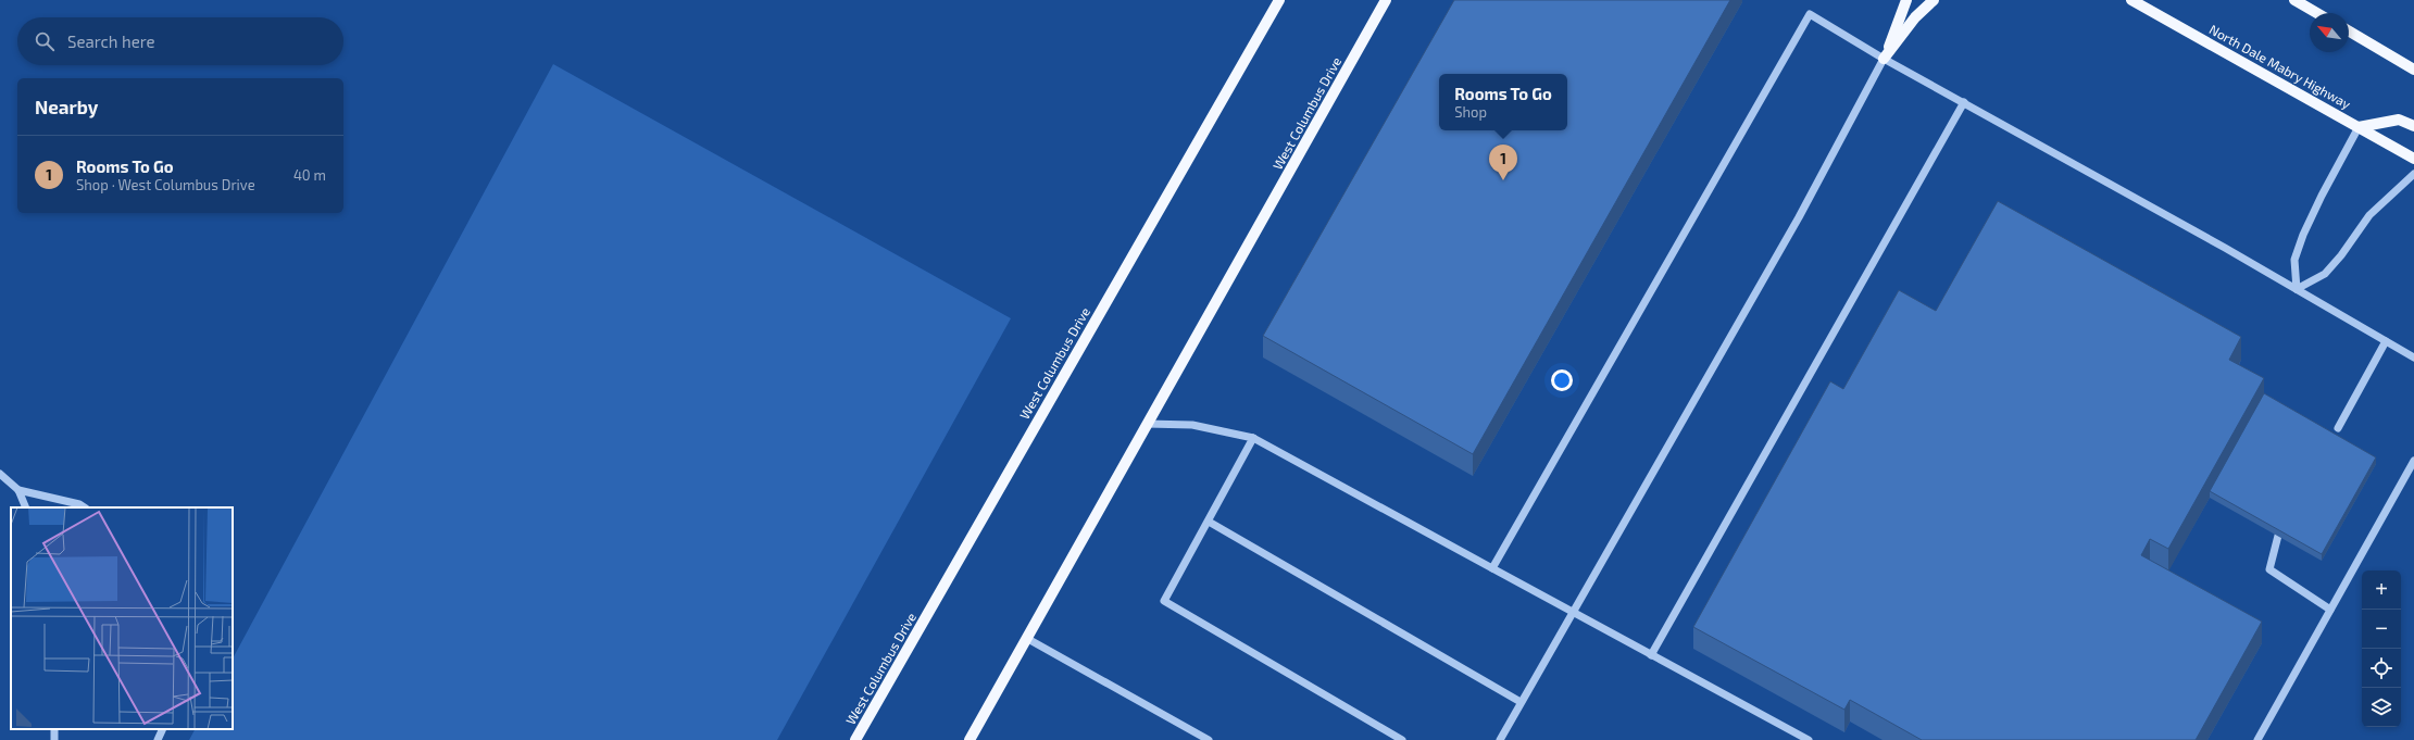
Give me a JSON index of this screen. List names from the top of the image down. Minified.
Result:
{"streets":{"main road":["North Dale Mabry Highway","West Columbus Drive"]},"north":"top left","page":{"search":"Search here","popup":["Rooms To Go","Shop"],"heading":"Nearby","list":[{"mark":"1","name":"Rooms To Go","note":"Shop · West Columbus Drive","value":"40 m"}],"pins":"1","map_buttons":["+","−"]}}
